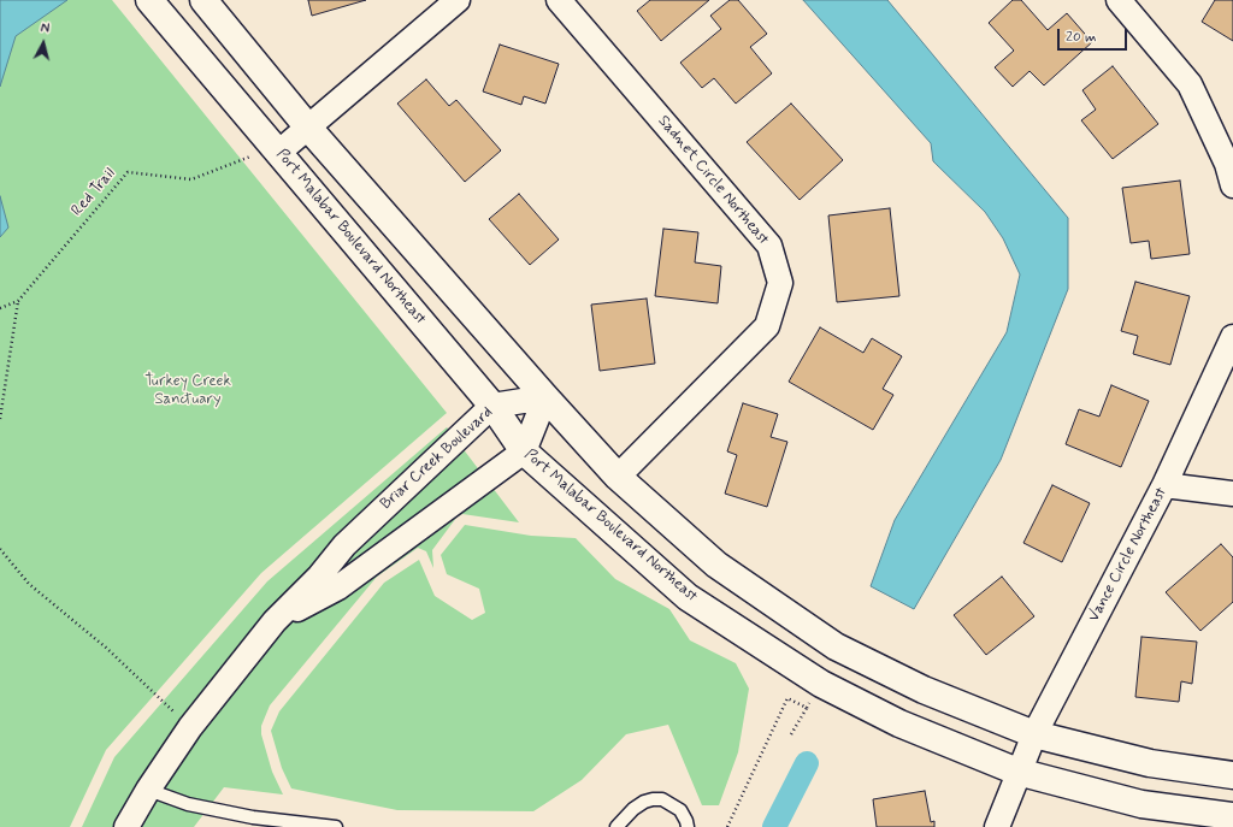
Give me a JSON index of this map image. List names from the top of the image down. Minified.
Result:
{"streets":{"street":["Sadnet Circle Northeast","Port Malabar Boulevard Northeast","Briar Creek Boulevard","Vance Circle Northeast"],"path":["Red Trail"]},"crossings":[["Red Trail","Port Malabar Boulevard Northeast"],["Port Malabar Boulevard Northeast","Briar Creek Boulevard"],["Port Malabar Boulevard Northeast","Vance Circle Northeast"]],"parks":["Turkey Creek Sanctuary"],"scale_bar":"20 m","north":"top"}
